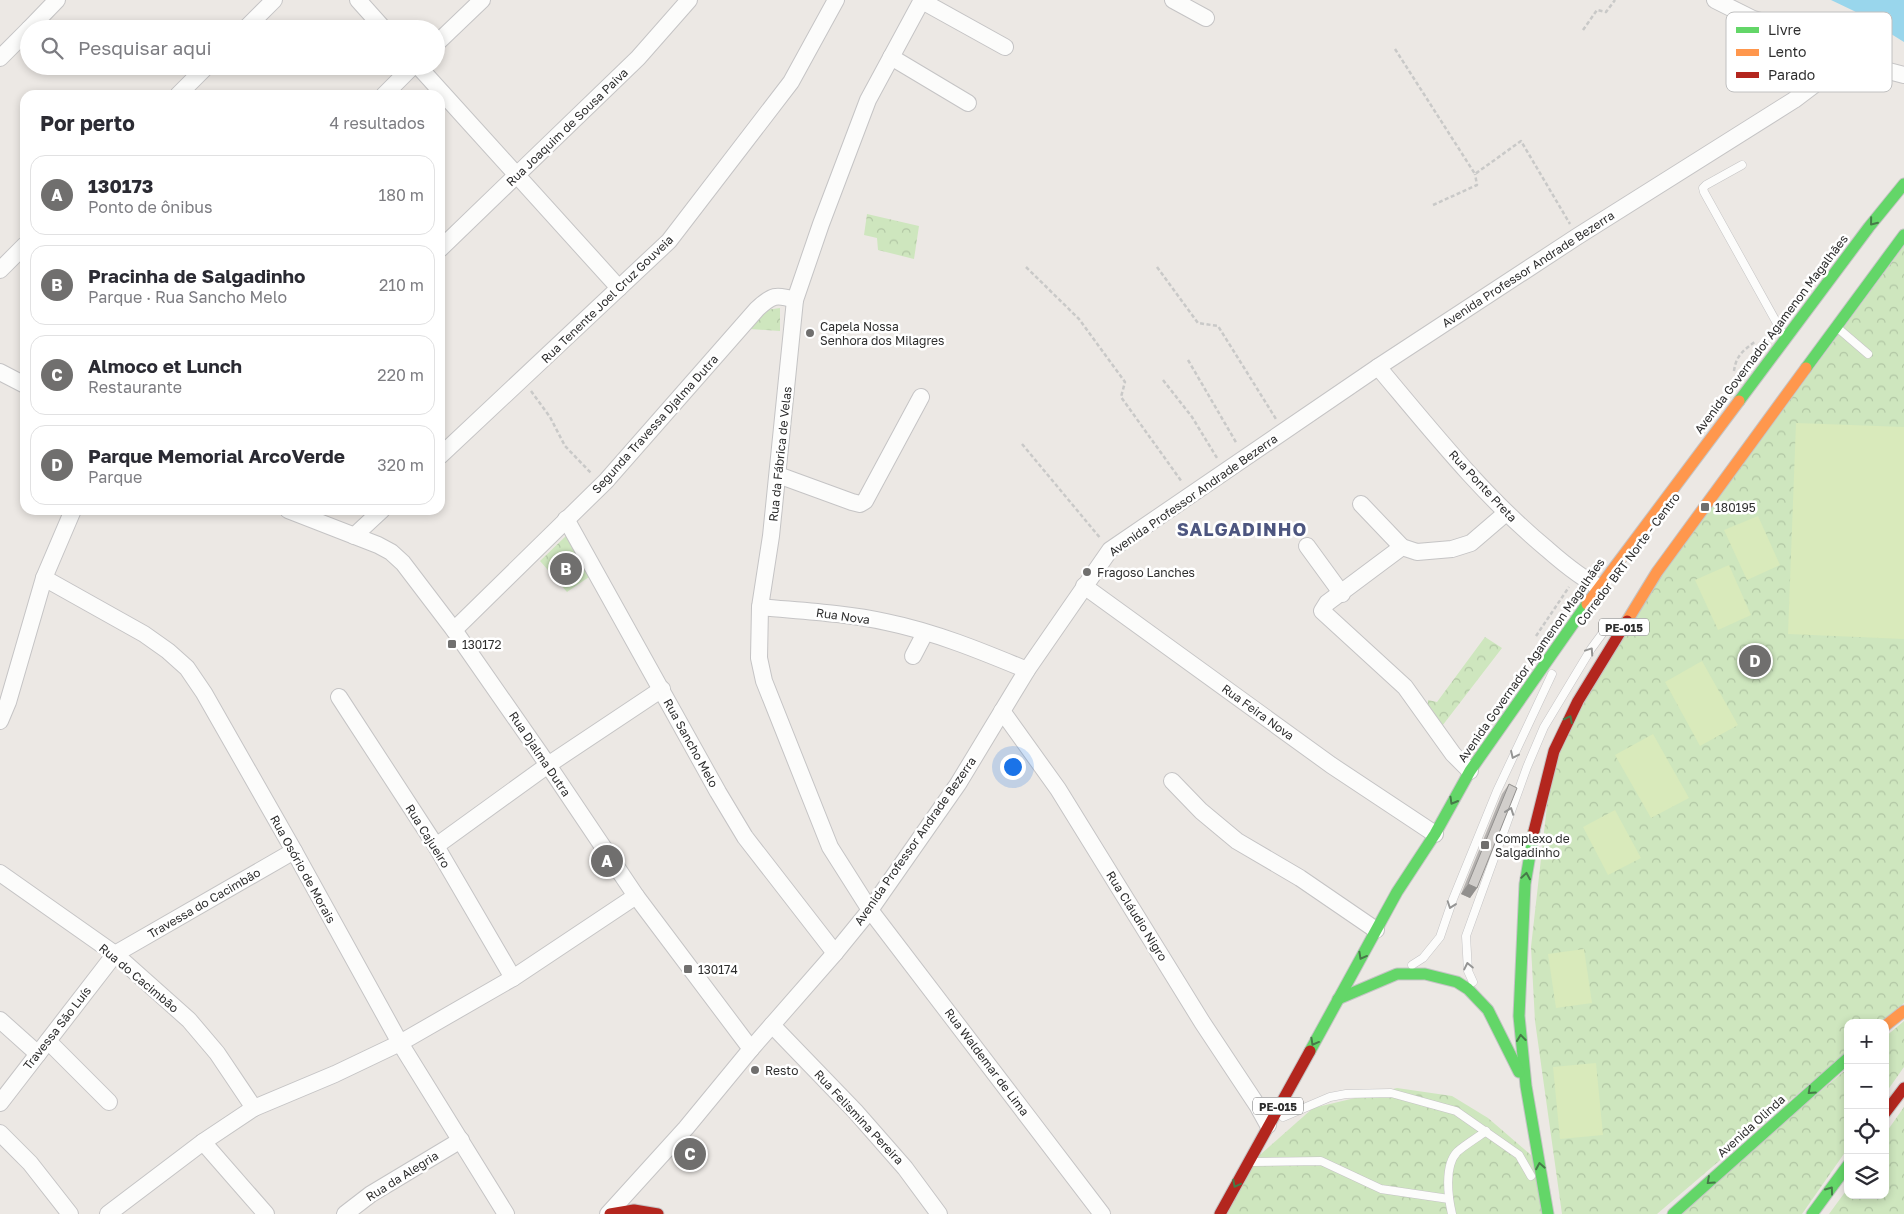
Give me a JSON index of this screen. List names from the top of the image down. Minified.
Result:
{"streets":{"main road":["Avenida Governador Agamenon Magalhães","PE-015","Avenida Olinda"],"street":["Rua Joaquim de Sousa Paiva","Avenida Professor Andrade Bezerra","Rua Tenente Joel Cruz Gouveia","Segunda Travessa Djalma Dutra","Rua da Fábrica de Velas","Rua Ponte Preta","Rua Nova","Rua Feira Nova","Rua Sancho Melo","Rua Djalma Dutra","Rua Cajueiro","Rua Osório de Morais","Travessa do Cacimbão","Rua Cláudio Nigro","Rua do Cacimbão","Travessa São Luís","Rua Waldemar de Lima","Rua Felismina Pereira","Rua da Alegria"],"lane":["Corredor BRT Norte - Centro"]},"crossings":[["Avenida Professor Andrade Bezerra","Rua da Fábrica de Velas"],["Avenida Professor Andrade Bezerra","Rua Ponte Preta"],["Avenida Professor Andrade Bezerra","Rua Nova"],["Avenida Professor Andrade Bezerra","Rua Feira Nova"],["Avenida Professor Andrade Bezerra","Rua Sancho Melo"],["Avenida Professor Andrade Bezerra","Rua Djalma Dutra"],["Avenida Professor Andrade Bezerra","Rua Cláudio Nigro"],["Avenida Professor Andrade Bezerra","Rua Waldemar de Lima"],["Avenida Professor Andrade Bezerra","Rua Felismina Pereira"],["Avenida Governador Agamenon Magalhães","Rua Ponte Preta"],["Avenida Governador Agamenon Magalhães","Corredor BRT Norte - Centro"],["Avenida Governador Agamenon Magalhães","Rua Feira Nova"],["Avenida Governador Agamenon Magalhães","Rua Cláudio Nigro"],["Segunda Travessa Djalma Dutra","Rua da Fábrica de Velas"],["Segunda Travessa Djalma Dutra","Rua Sancho Melo"],["Segunda Travessa Djalma Dutra","Rua Djalma Dutra"],["Rua da Fábrica de Velas","Rua Nova"],["Rua da Fábrica de Velas","Rua Waldemar de Lima"],["Rua Ponte Preta","Corredor BRT Norte - Centro"],["Rua Osório de Morais","Travessa do Cacimbão"],["Rua Osório de Morais","Rua da Alegria"],["Travessa do Cacimbão","Rua do Cacimbão"],["Travessa do Cacimbão","Travessa São Luís"],["Rua do Cacimbão","Travessa São Luís"]],"one_way":["Avenida Olinda"],"districts":["SALGADINHO"],"places":{"other":["Capela Nossa Senhora dos Milagres","Fragoso Lanches","Resto"],"transit":["180195","130172","Complexo de Salgadinho","130174"]},"legend":["Livre","Lento","Parado"],"page":{"search":"Pesquisar aqui","heading":["Por perto","4 resultados"],"list":[{"mark":"A","name":"130173","note":"Ponto de ônibus","value":"180 m"},{"mark":"B","name":"Pracinha de Salgadinho","note":"Parque · Rua Sancho Melo","value":"210 m"},{"mark":"C","name":"Almoco et Lunch","note":"Restaurante","value":"220 m"},{"mark":"D","name":"Parque Memorial ArcoVerde","note":"Parque","value":"320 m"}],"pins":["B","D","A","C"],"map_buttons":["+","−"]}}
